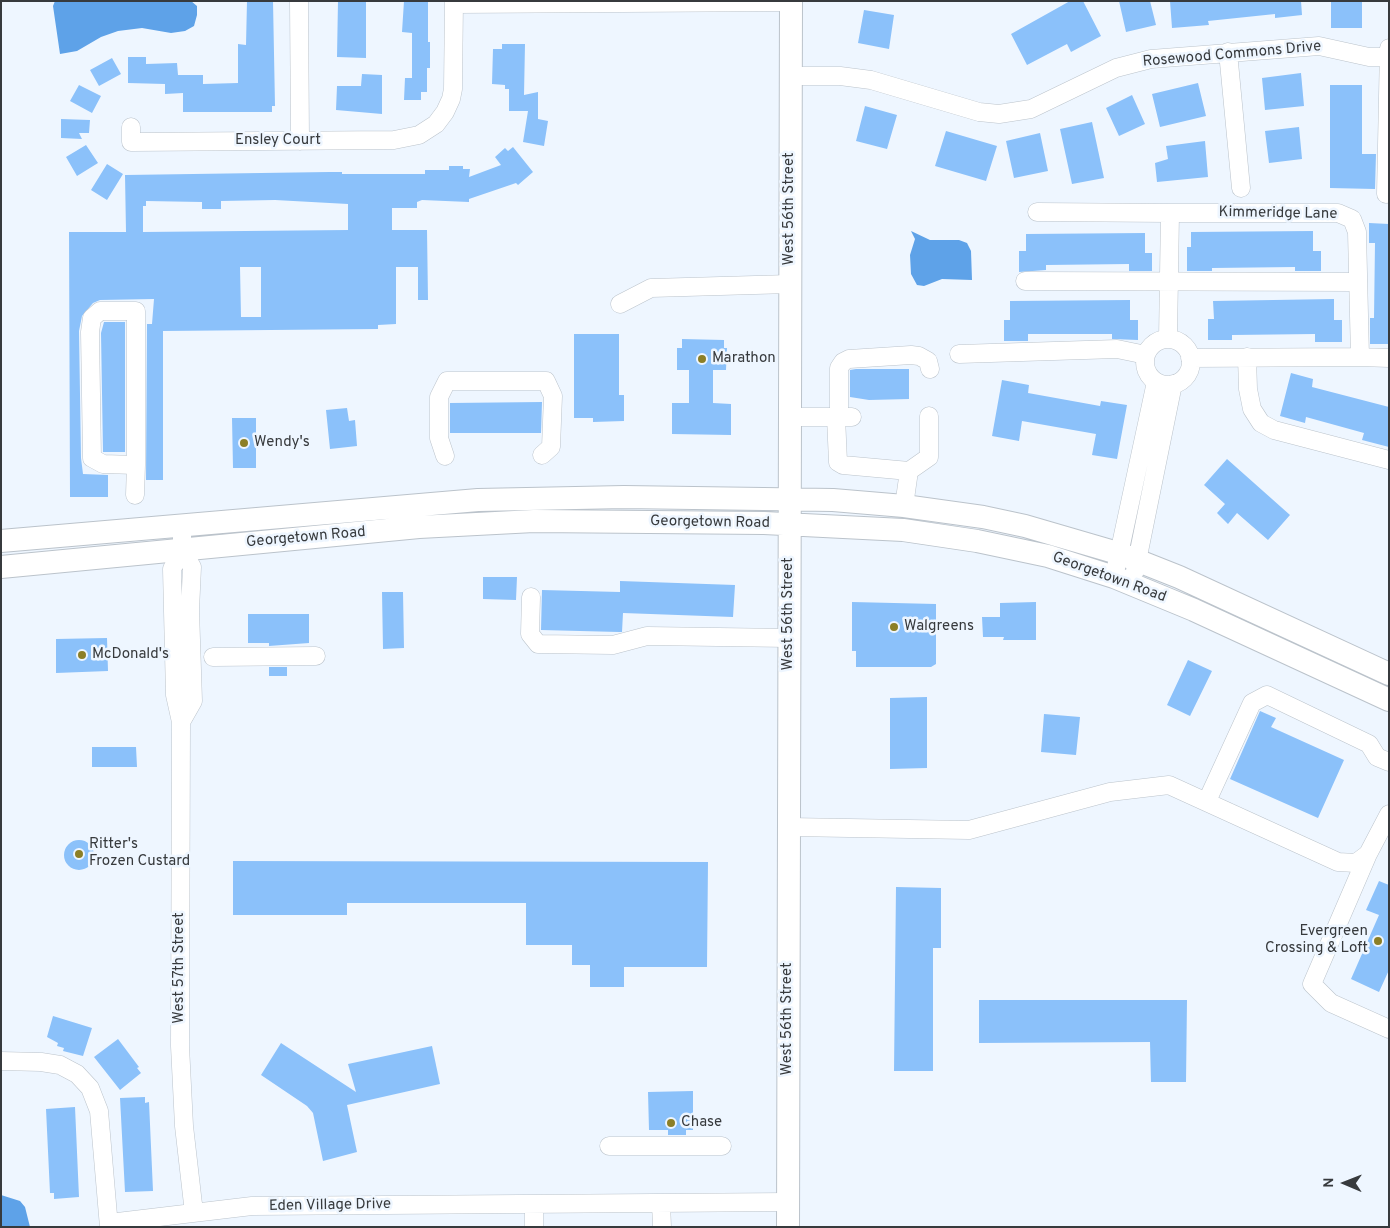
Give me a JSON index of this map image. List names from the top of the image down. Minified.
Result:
{"streets":{"main road":["West 56th Street","Georgetown Road"],"street":["Rosewood Commons Drive","Ensley Court","Kimmeridge Lane","West 57th Street","Eden Village Drive"]},"crossings":[["Rosewood Commons Drive","West 56th Street"],["West 56th Street","Georgetown Road"],["West 56th Street","Eden Village Drive"],["Georgetown Road","West 57th Street"],["West 57th Street","Eden Village Drive"]],"places":["Marathon","Wendy's","Walgreens","McDonald's","Ritter's Frozen Custard","Evergreen Crossing & Loft","Chase"],"north":"left"}
